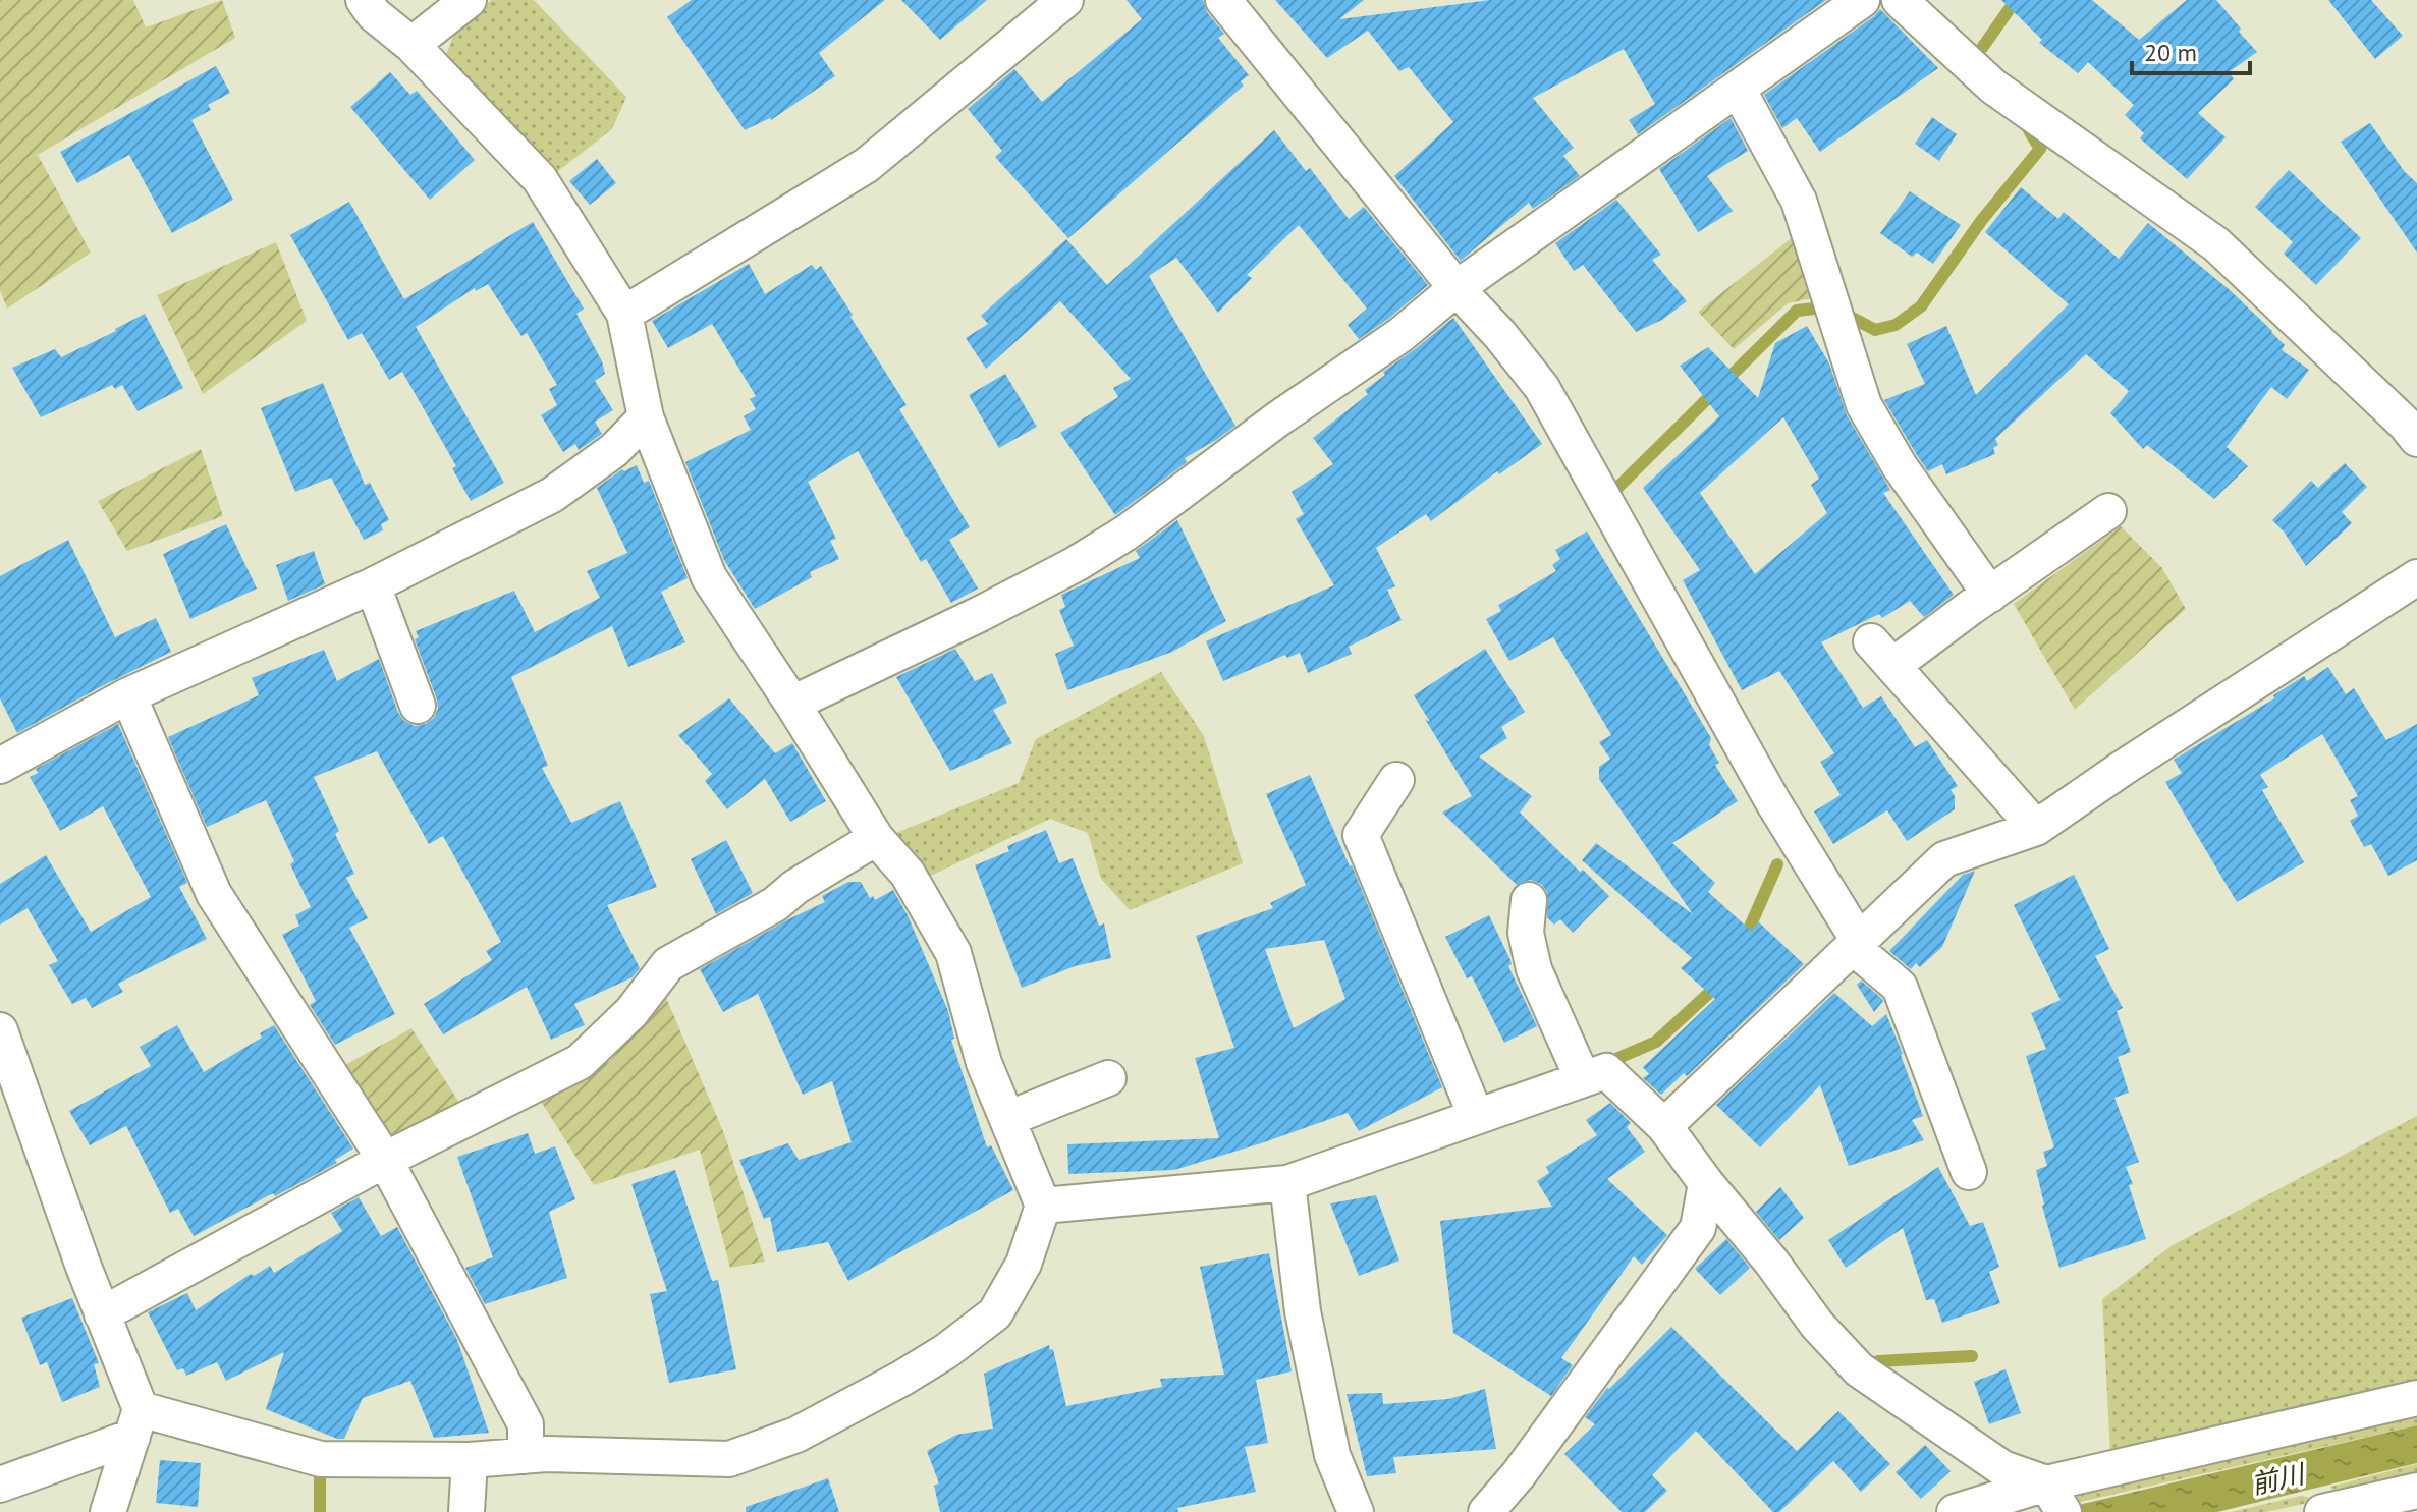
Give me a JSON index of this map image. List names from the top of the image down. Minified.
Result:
{"water":["前川"],"scale_bar":"20 m"}
